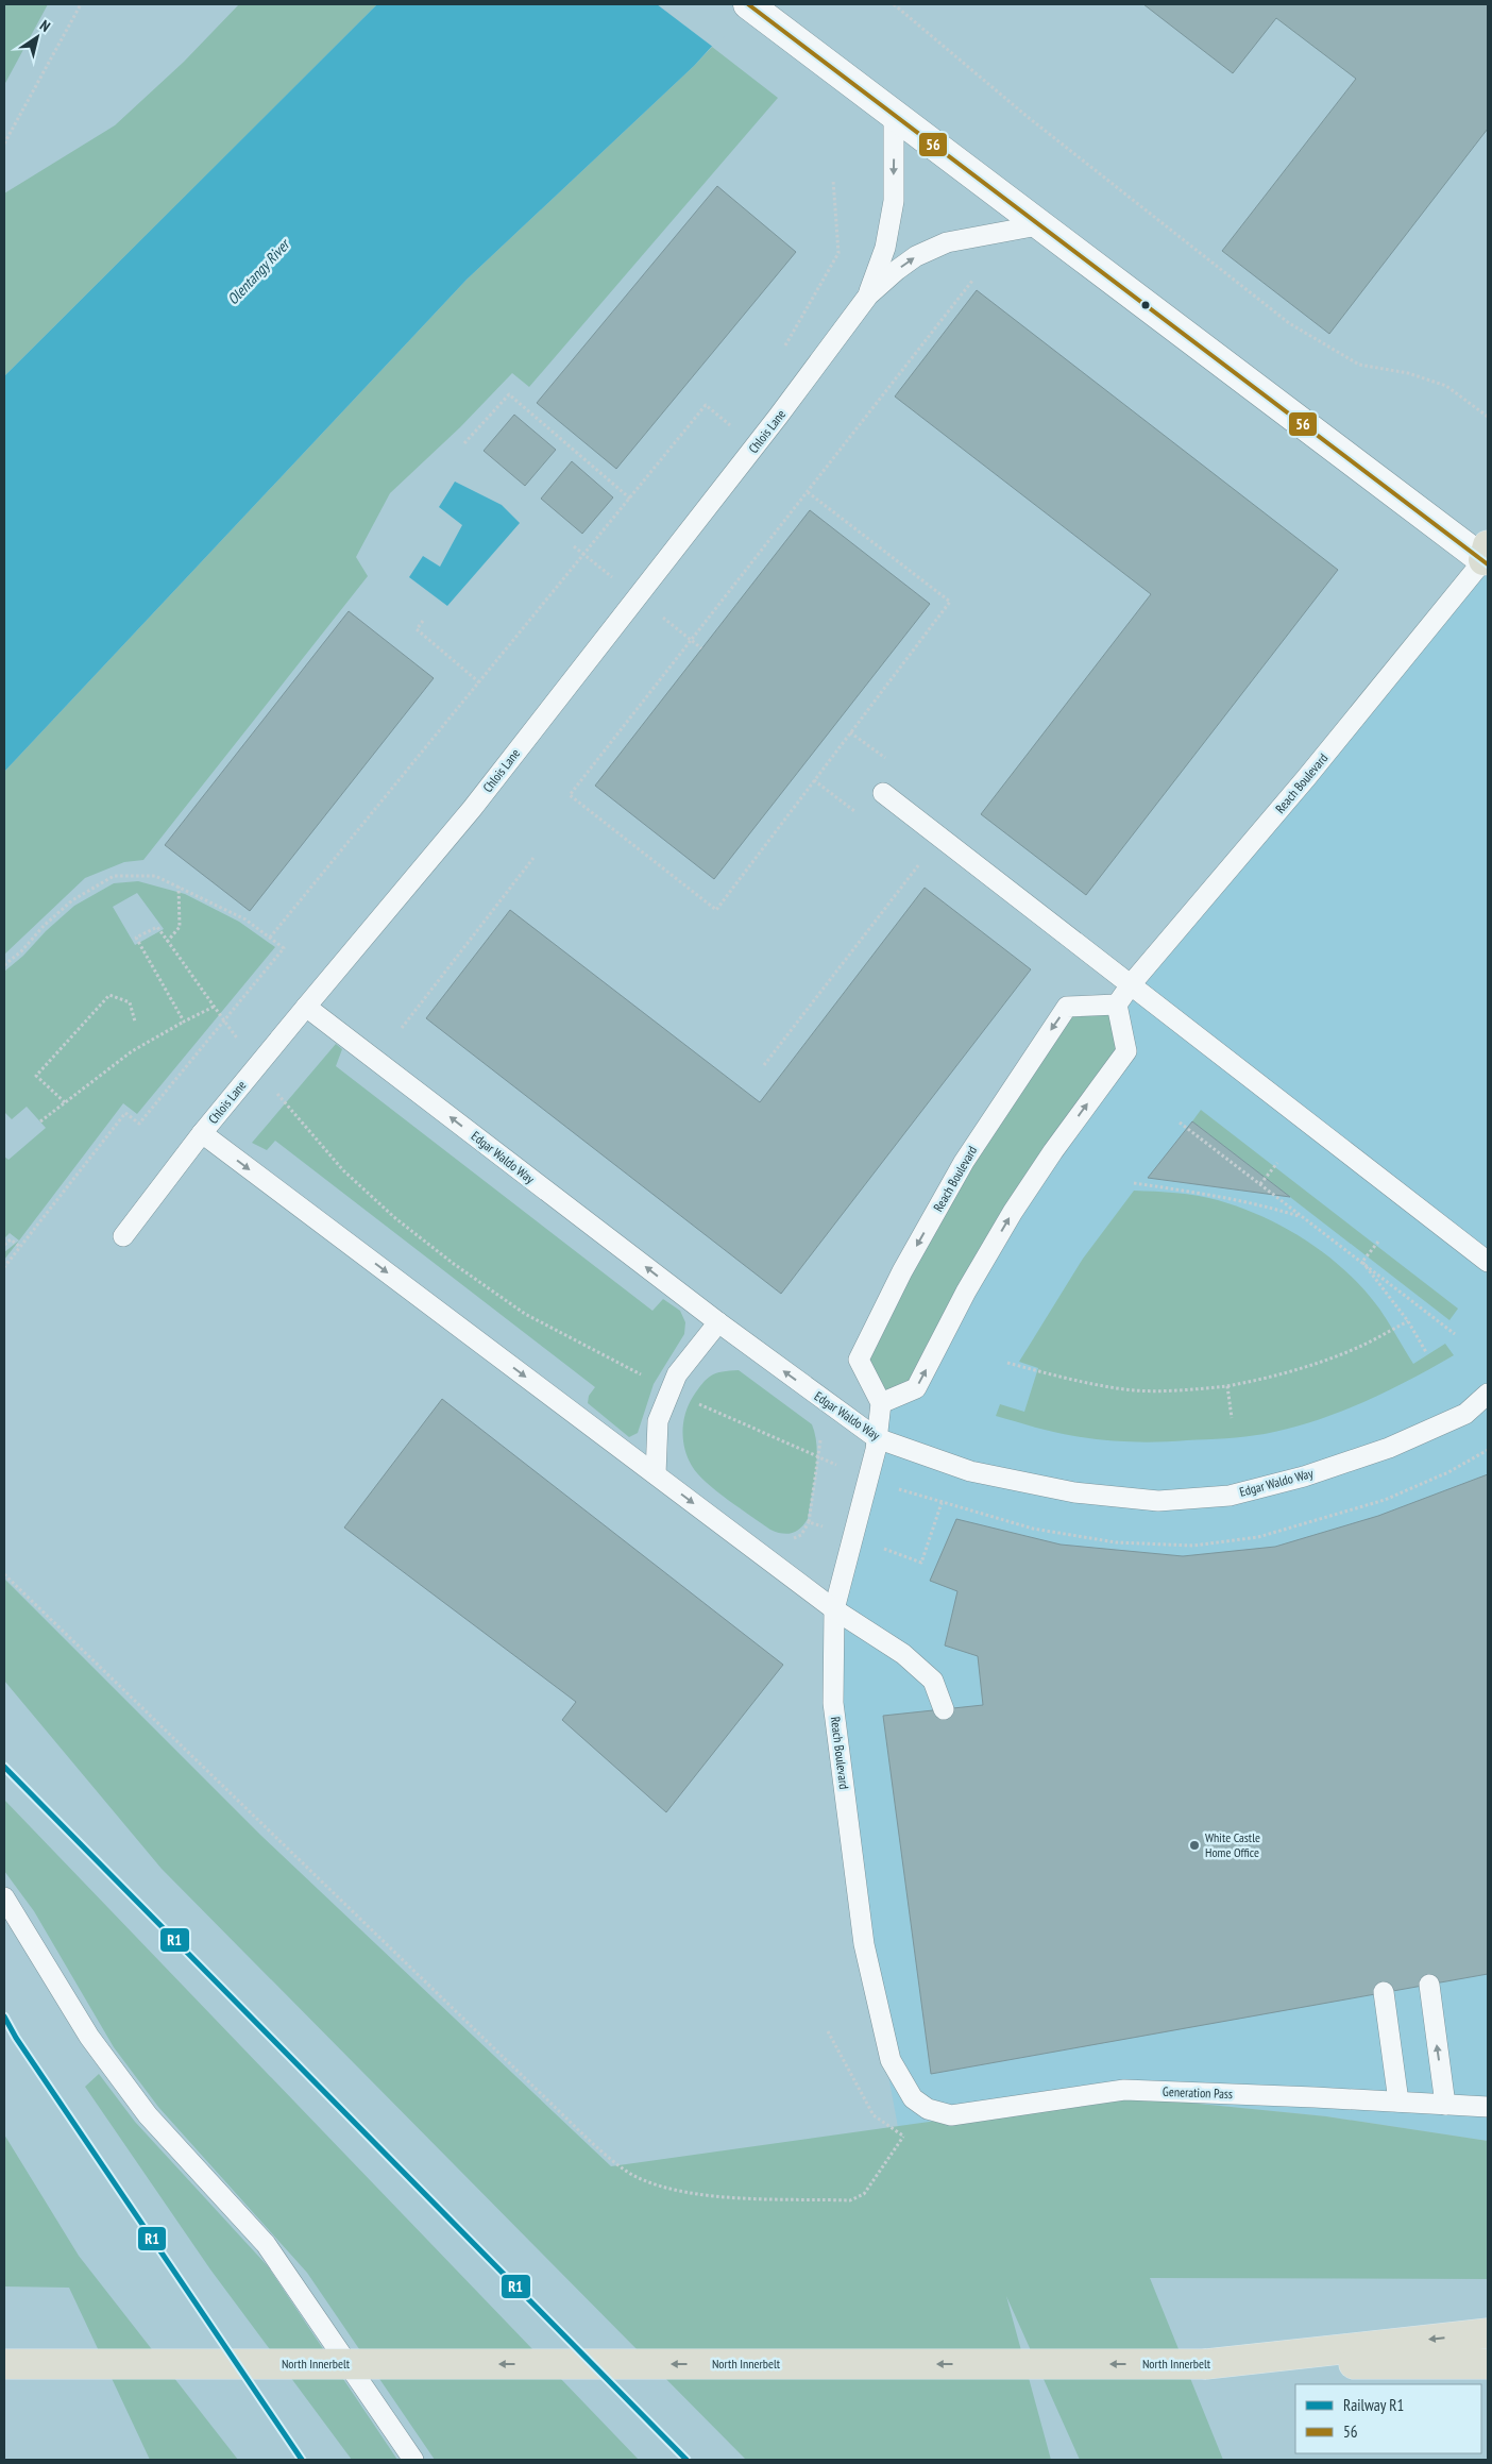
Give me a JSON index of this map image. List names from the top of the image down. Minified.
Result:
{"streets":{"highway":["North Innerbelt"],"lane":["Chlois Lane","Reach Boulevard","Edgar Waldo Way","Generation Pass"]},"crossings":[["Chlois Lane","Edgar Waldo Way"],["Reach Boulevard","Edgar Waldo Way"],["Reach Boulevard","Generation Pass"]],"one_way":["North Innerbelt"],"water":["Olentangy River"],"places":["White Castle Home Office"],"lines":["transit line 56","rail line R1"],"legend":["Railway R1","56"],"north":"top right"}
